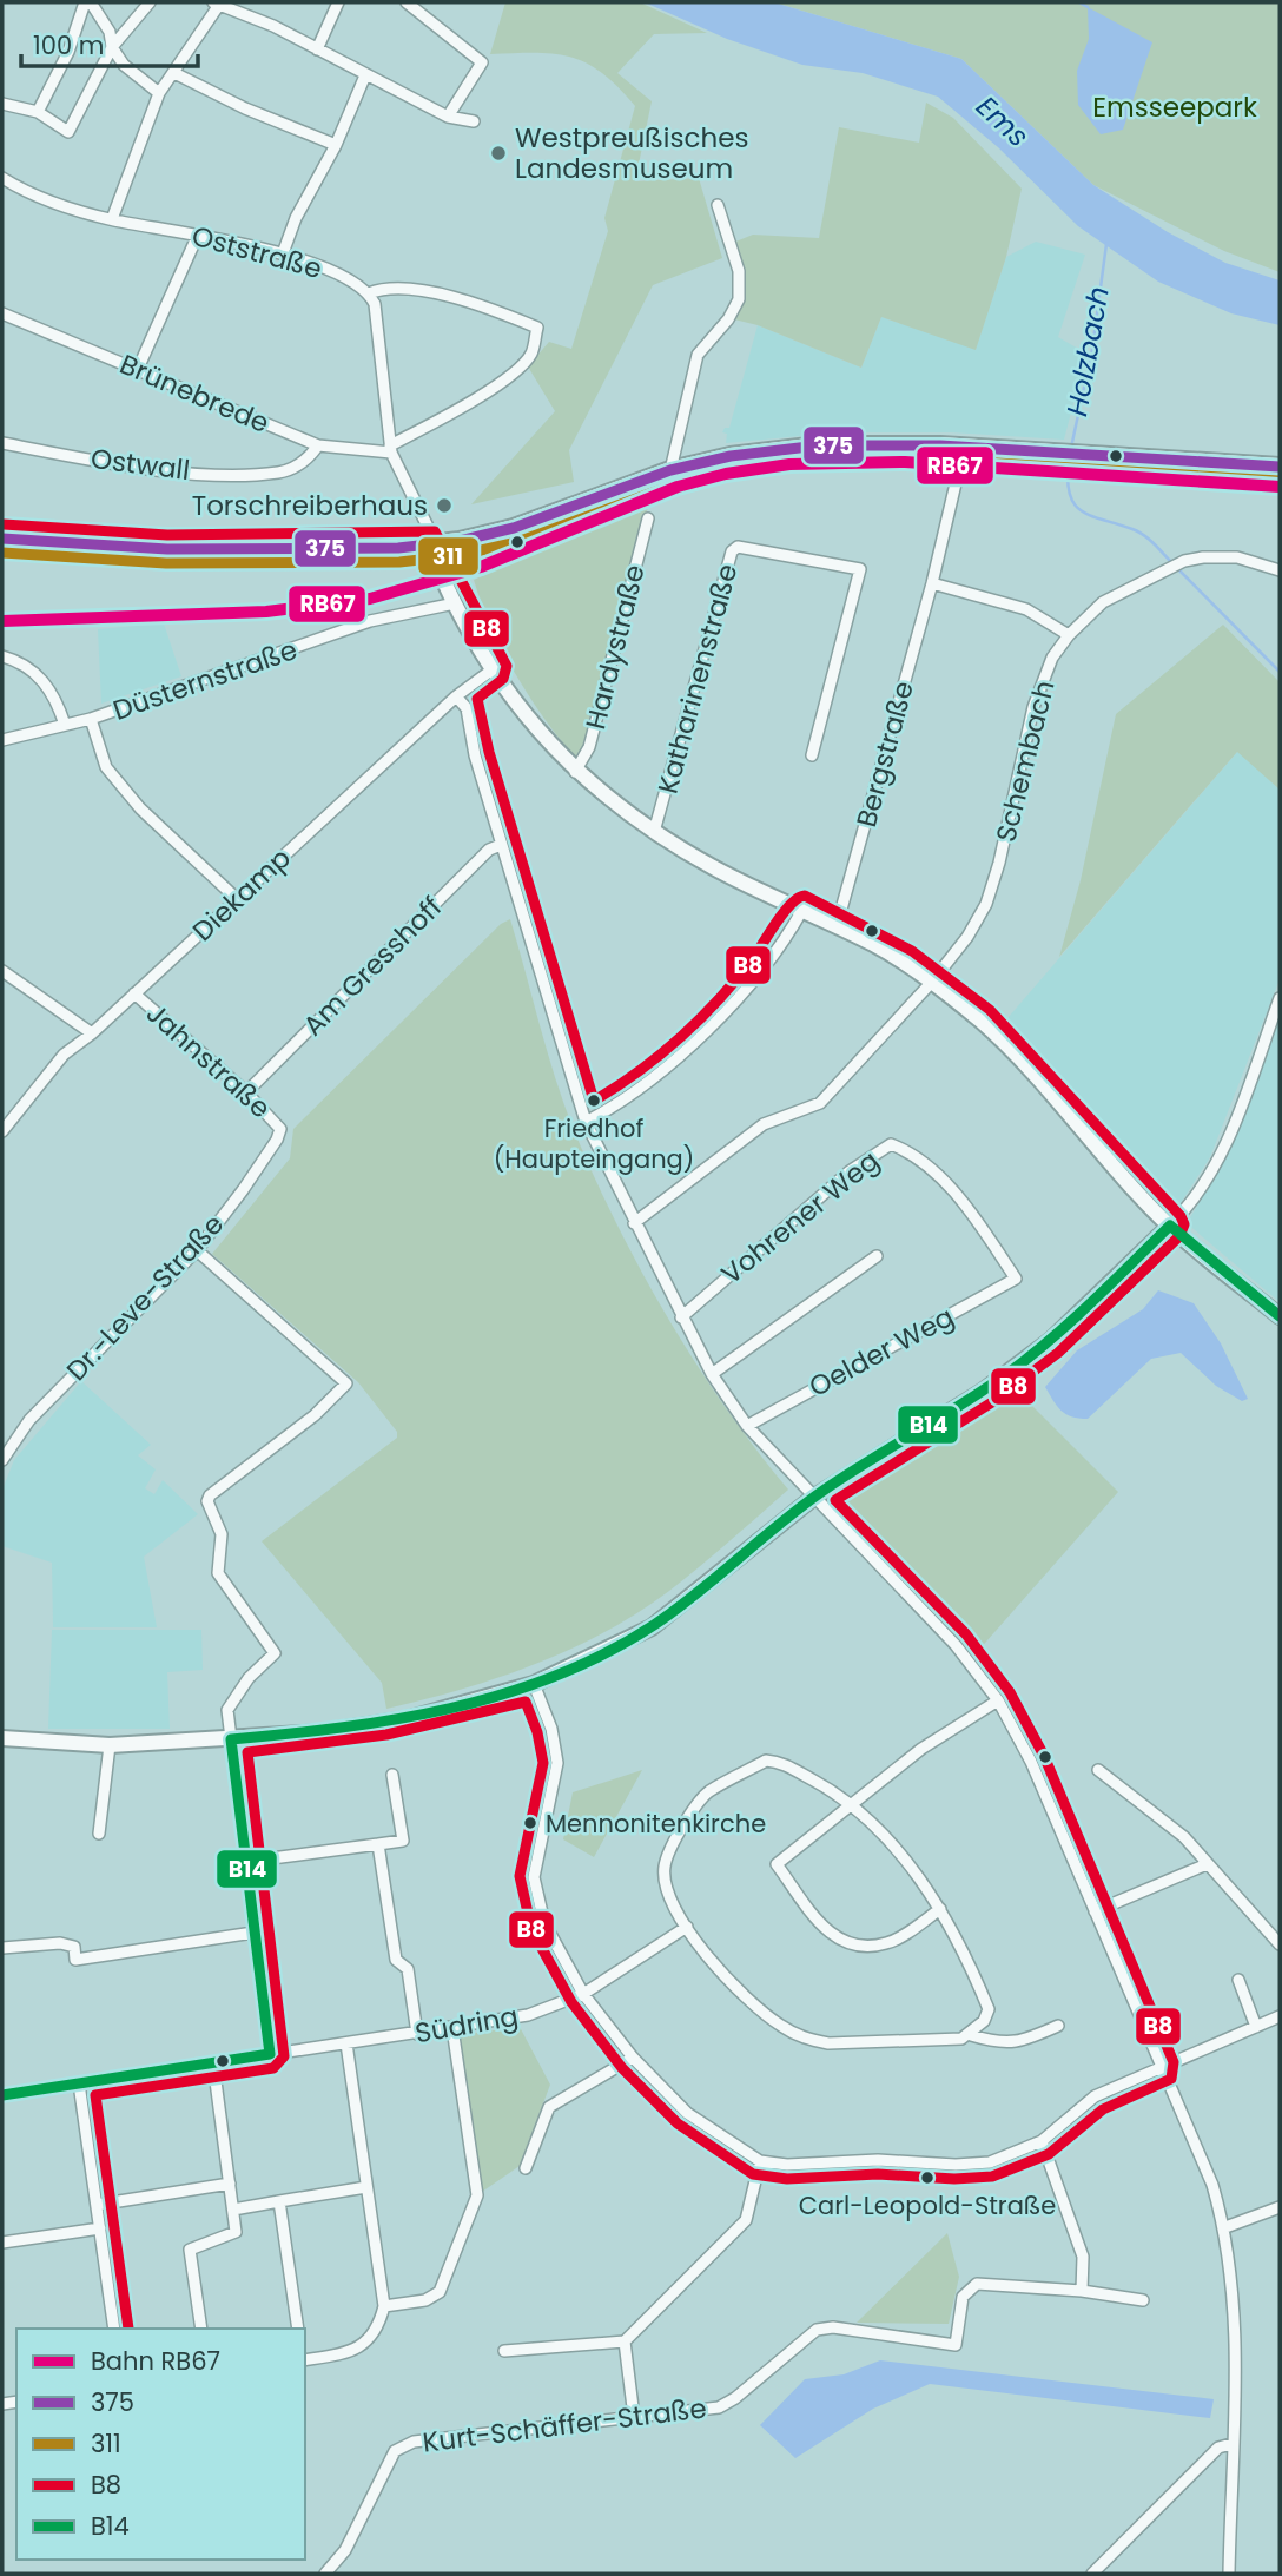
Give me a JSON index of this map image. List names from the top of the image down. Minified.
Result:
{"streets":{"street":["Oststraße","Brünebrede","Ostwall","Hardystraße","Katharinenstraße","Düsternstraße","Bergstraße","Schembach","Diekamp","Am Gresshoff","Jahnstraße","Vohrener Weg","Dr.-Leve-Straße","Oelder Weg","Südring","Kurt-Schäffer-Straße"]},"crossings":[["Brünebrede","Ostwall"],["Diekamp","Jahnstraße"],["Am Gresshoff","Jahnstraße"],["Jahnstraße","Dr.-Leve-Straße"],["Vohrener Weg","Oelder Weg"]],"water":["Ems","Holzbach"],"parks":["Emsseepark"],"places":["Westpreußisches Landesmuseum","Torschreiberhaus","Friedhof (Haupteingang)","Mennonitenkirche","Carl-Leopold-Straße"],"lines":["transit line 375","transit line 311","rail line RB67","transit line B8","transit line B14"],"legend":["Bahn RB67","375","311","B8","B14"],"scale_bar":"100 m"}
